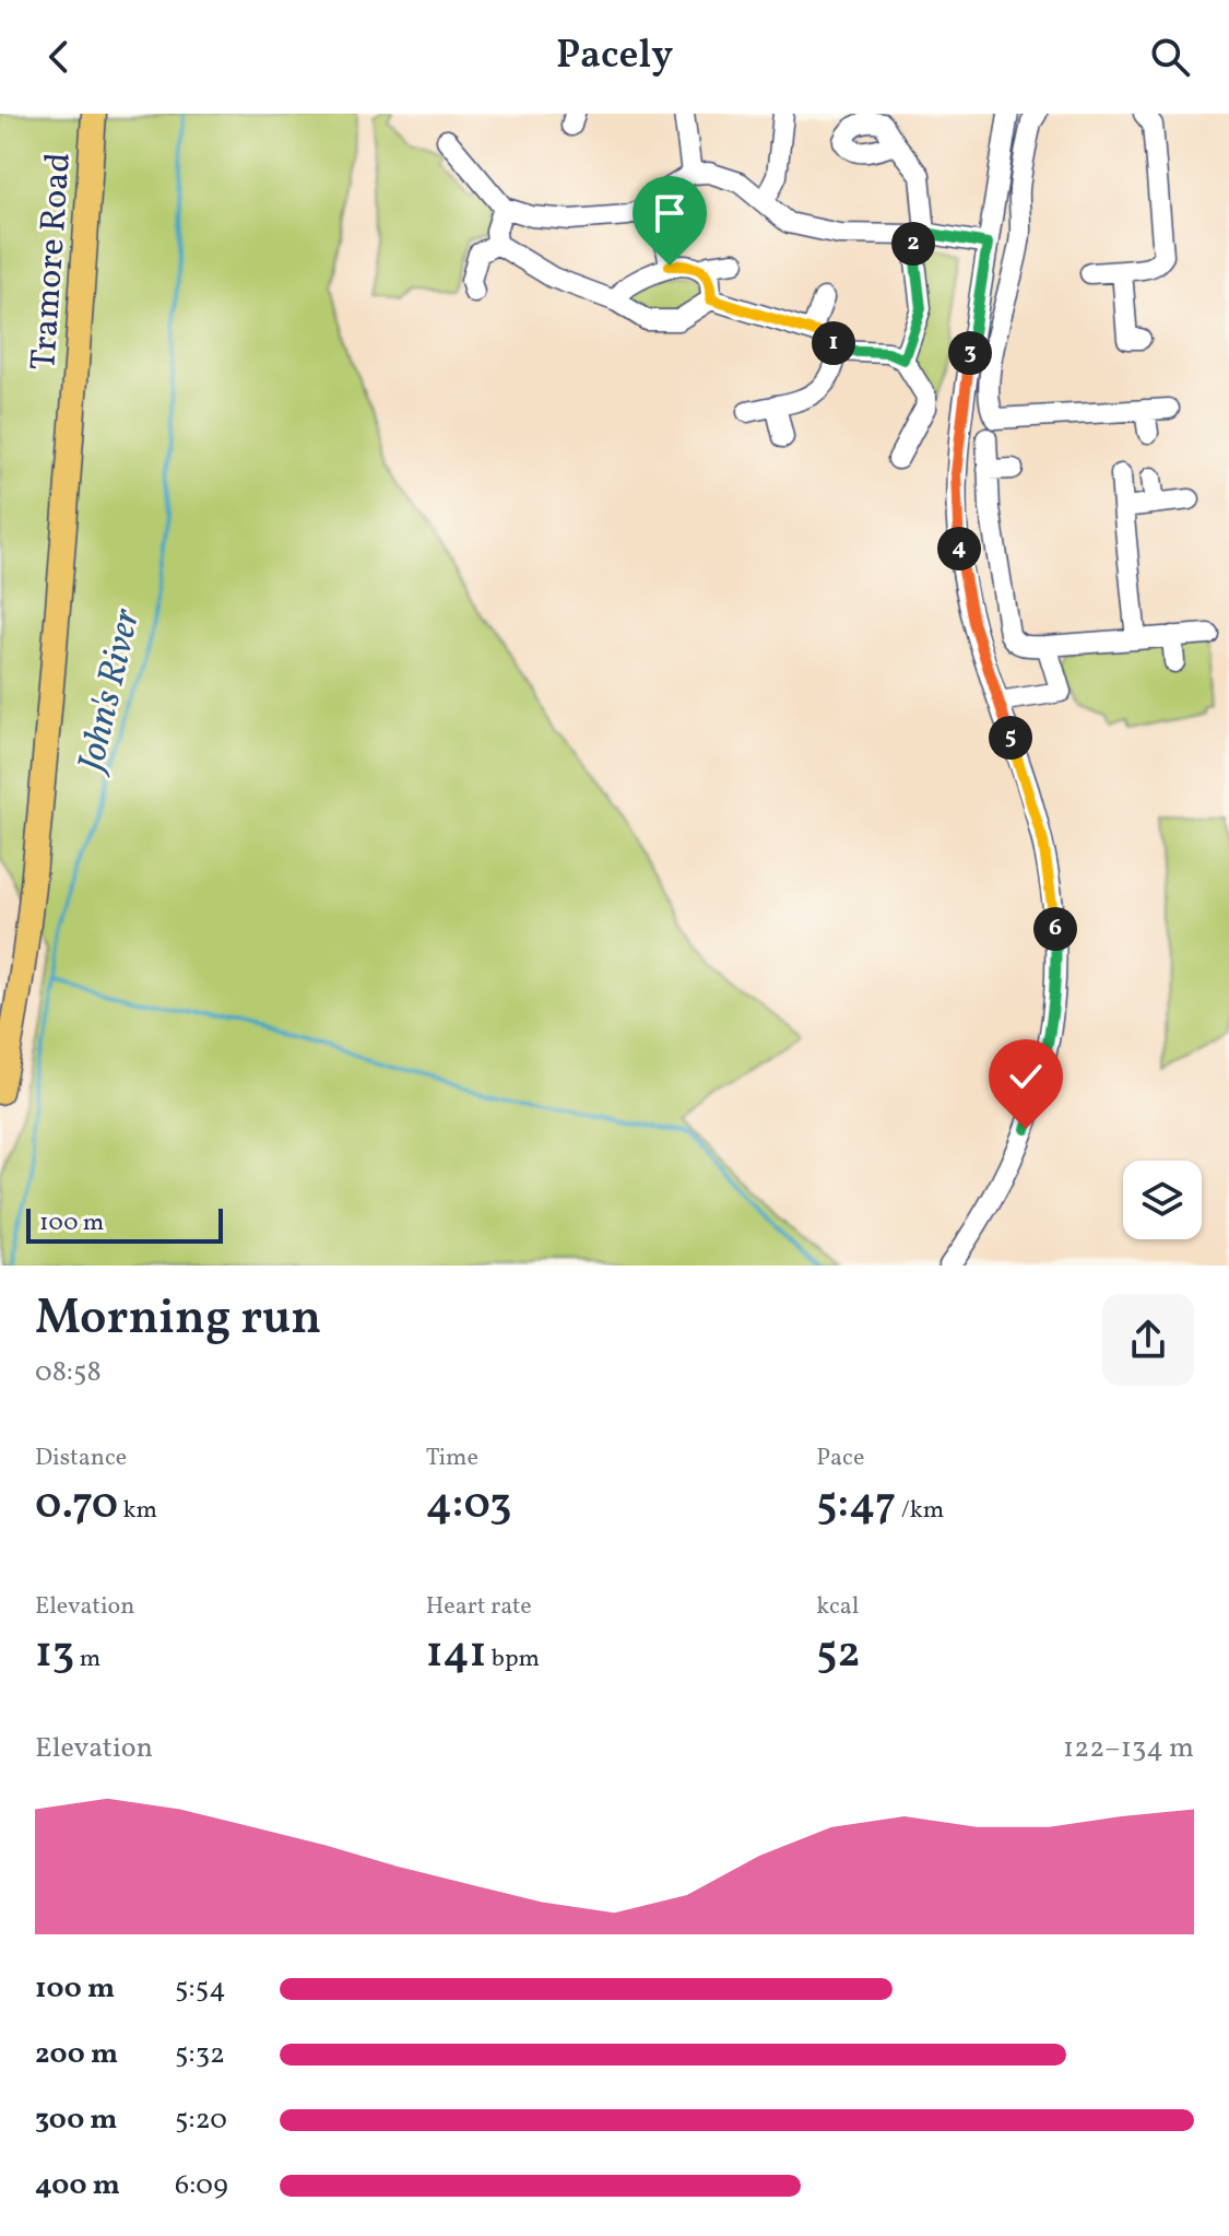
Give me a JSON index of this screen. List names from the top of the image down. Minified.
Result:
{"streets":{"main road":["Tramore Road"]},"water":["John's River"],"scale_bar":"100 m","page":{"header":"Pacely","pins":["2","1","3","4","5","6"],"scale":"100 m","heading":["Morning run","08:58"],"stats":[["Distance","0.70 km"],["Time","4:03"],["Pace","5:47 /km"],["Elevation","13 m"],["Heart rate","141 bpm"],["kcal","52"]],"chart":["Elevation","122–134 m"],"list":[{"name":"100 m","note":"5:54"},{"name":"200 m","note":"5:32"},{"name":"300 m","note":"5:20"},{"name":"400 m","note":"6:09"}]}}
